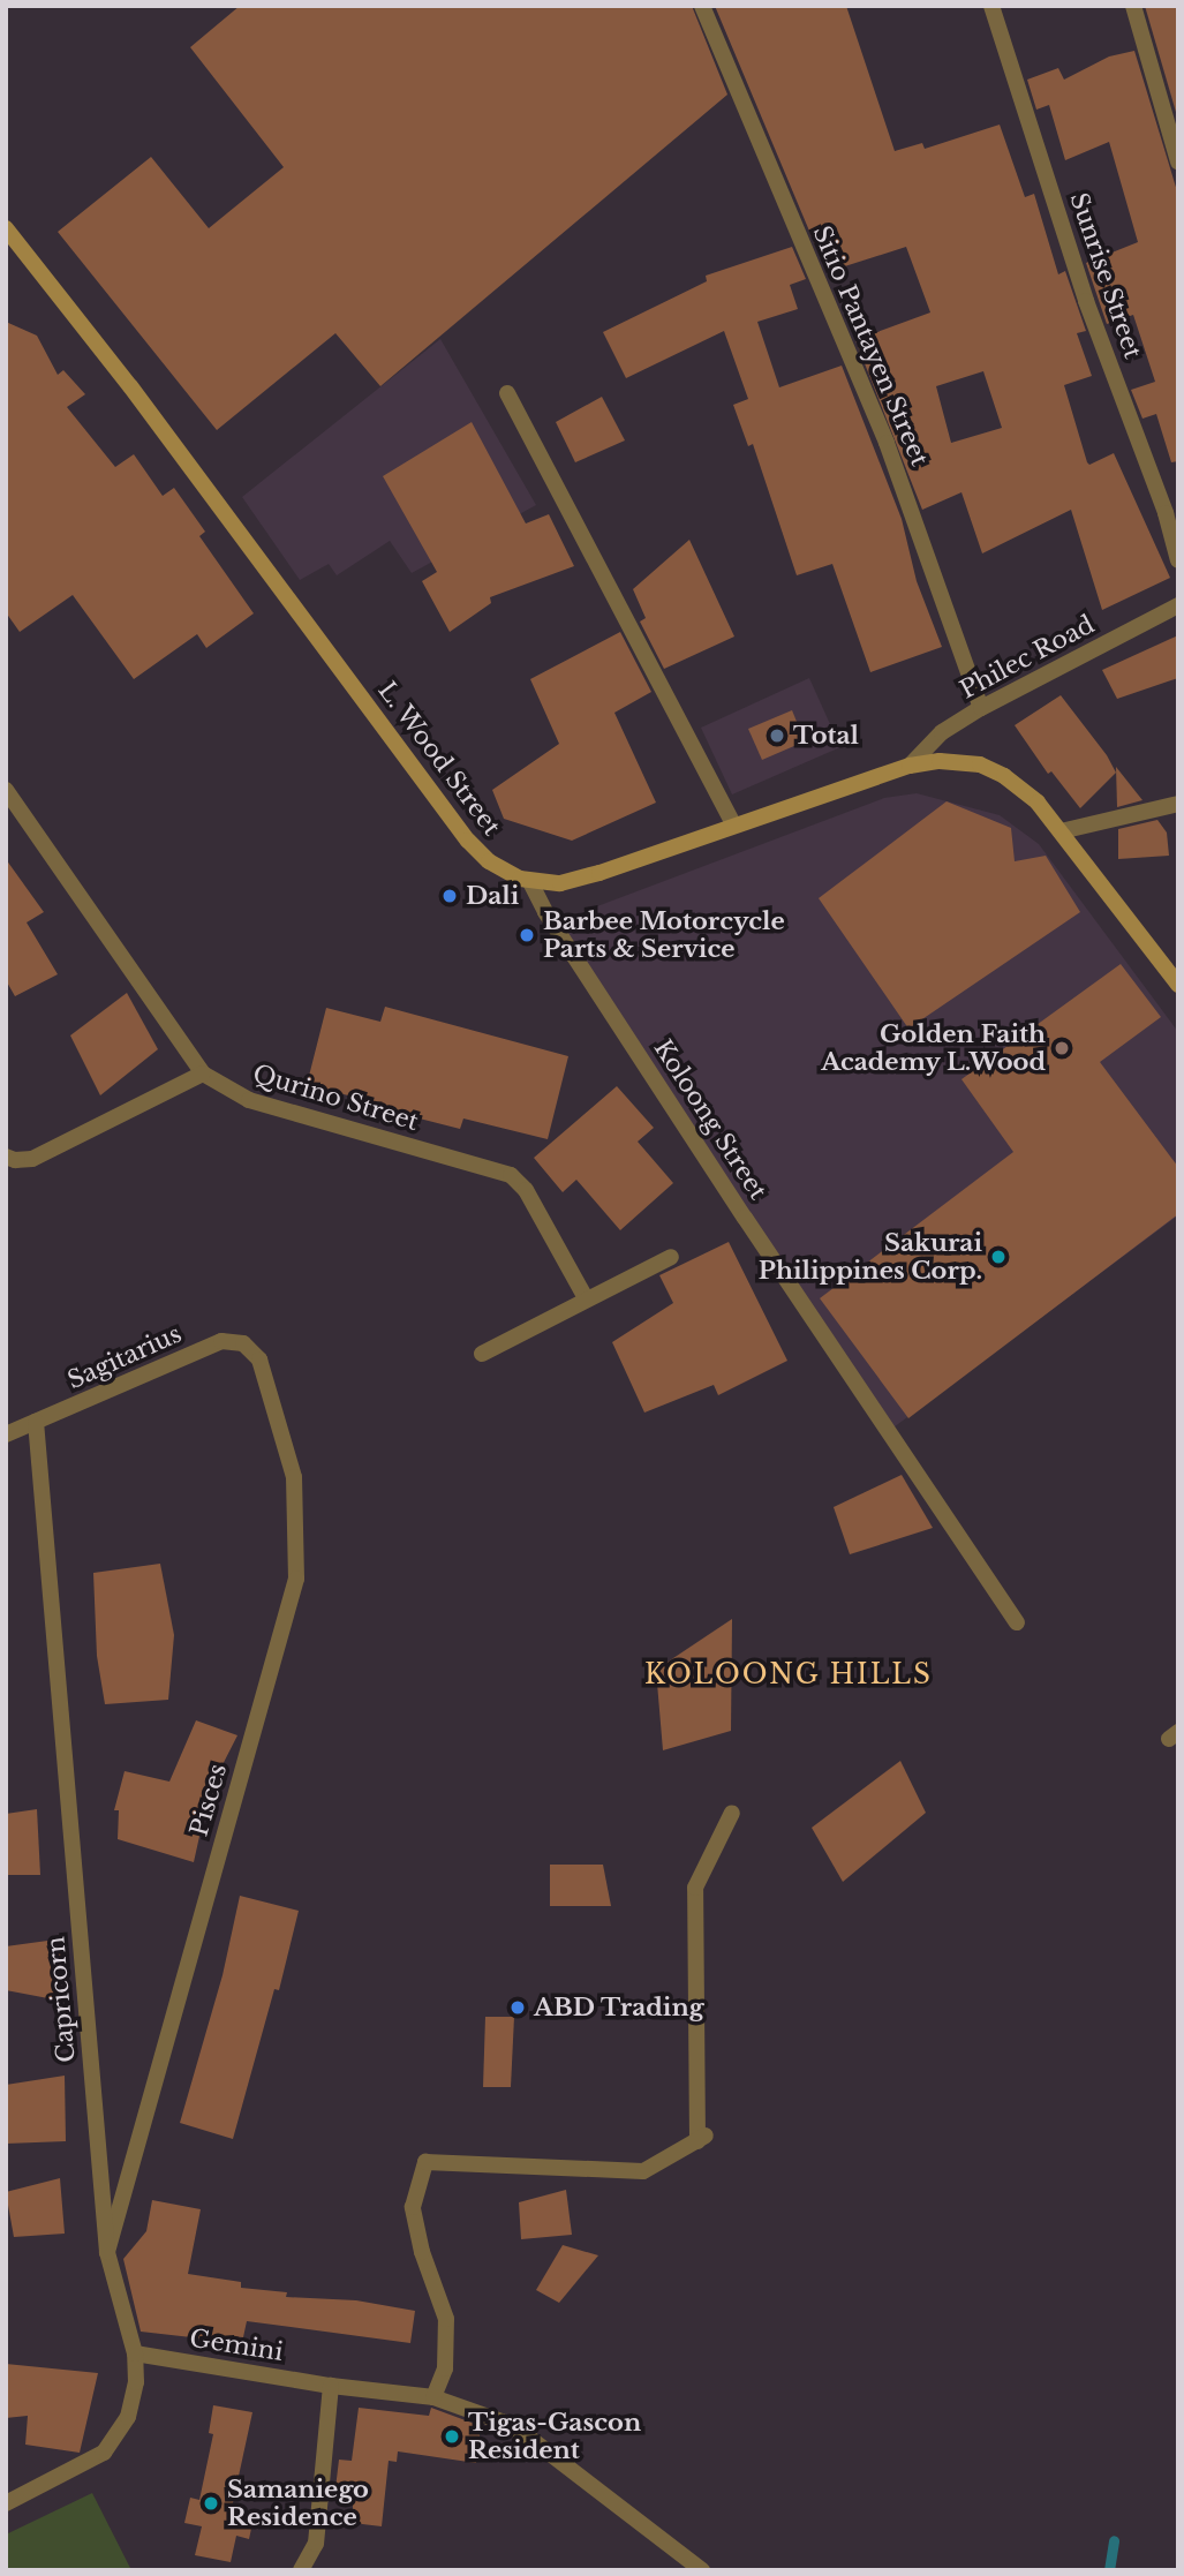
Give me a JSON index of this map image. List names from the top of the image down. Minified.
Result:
{"streets":{"main road":["L. Wood Street"],"street":["Sunrise Street","Sitio Pantayen Street","Philec Road","Qurino Street","Koloong Street","Sagitarius","Pisces","Capricorn","Gemini"]},"crossings":[["Sitio Pantayen Street","Philec Road"],["Philec Road","L. Wood Street"],["L. Wood Street","Koloong Street"],["Sagitarius","Pisces"],["Sagitarius","Capricorn"],["Pisces","Capricorn"],["Capricorn","Gemini"]],"districts":["KOLOONG HILLS"],"places":["Total","Dali","Barbee Motorcycle Parts & Service","Golden Faith Academy L.Wood","Sakurai Philippines Corp.","ABD Trading","Tigas-Gascon Resident","Samaniego Residence"]}
